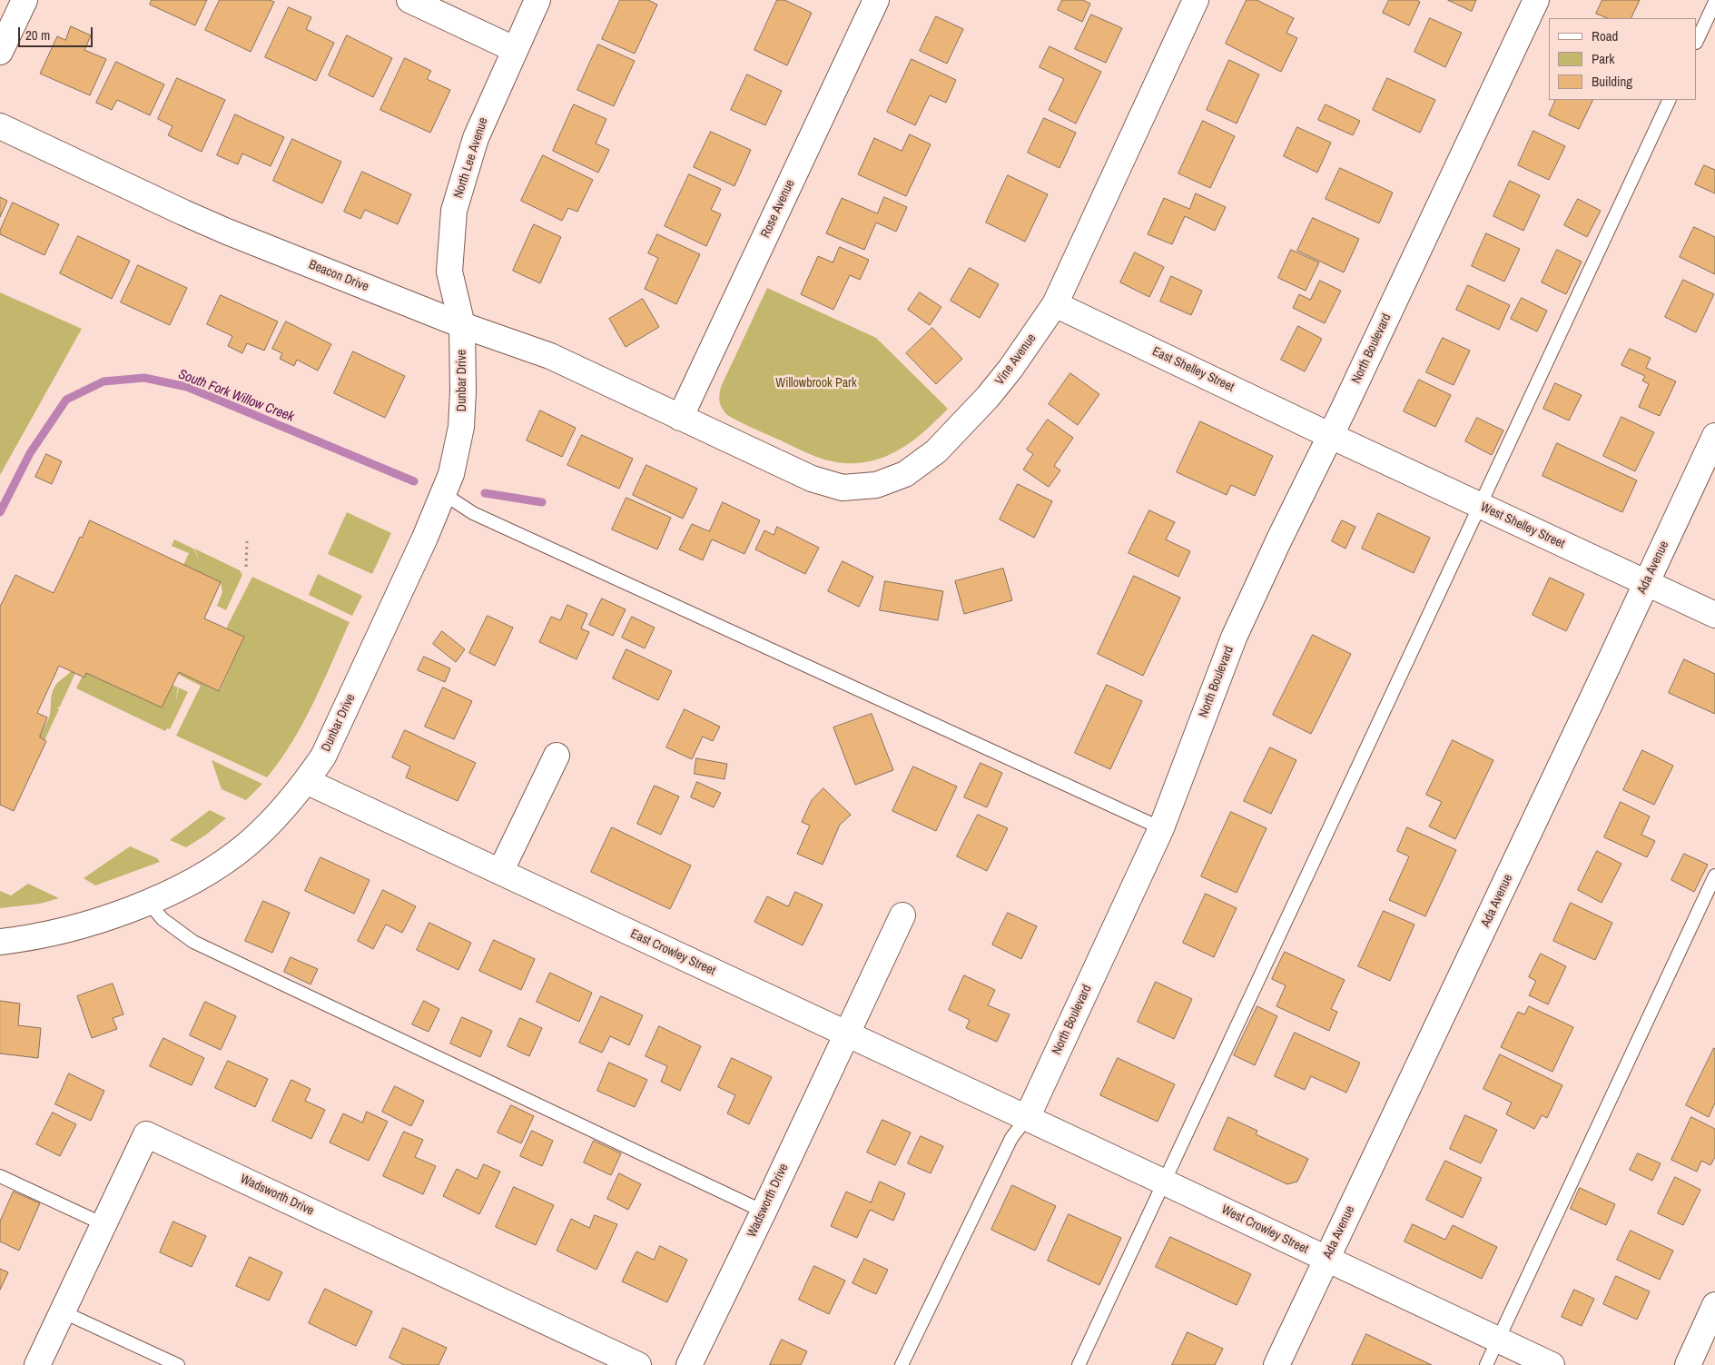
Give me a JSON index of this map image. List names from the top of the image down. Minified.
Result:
{"streets":{"street":["North Lee Avenue","Rose Avenue","Beacon Drive","North Boulevard","Vine Avenue","East Shelley Street","Dunbar Drive","West Shelley Street","Ada Avenue","East Crowley Street","Wadsworth Drive","West Crowley Street"]},"crossings":[["North Lee Avenue","Beacon Drive"],["North Lee Avenue","Dunbar Drive"],["Rose Avenue","Beacon Drive"],["Rose Avenue","Vine Avenue"],["Beacon Drive","Vine Avenue"],["Beacon Drive","Dunbar Drive"],["North Boulevard","East Shelley Street"],["North Boulevard","West Shelley Street"],["North Boulevard","East Crowley Street"],["North Boulevard","West Crowley Street"],["Vine Avenue","East Shelley Street"],["East Shelley Street","West Shelley Street"],["Dunbar Drive","East Crowley Street"],["West Shelley Street","Ada Avenue"],["Ada Avenue","West Crowley Street"],["East Crowley Street","Wadsworth Drive"],["East Crowley Street","West Crowley Street"]],"water":["South Fork Willow Creek"],"parks":["Willowbrook Park"],"legend":["Road","Park","Building"],"scale_bar":"20 m"}
